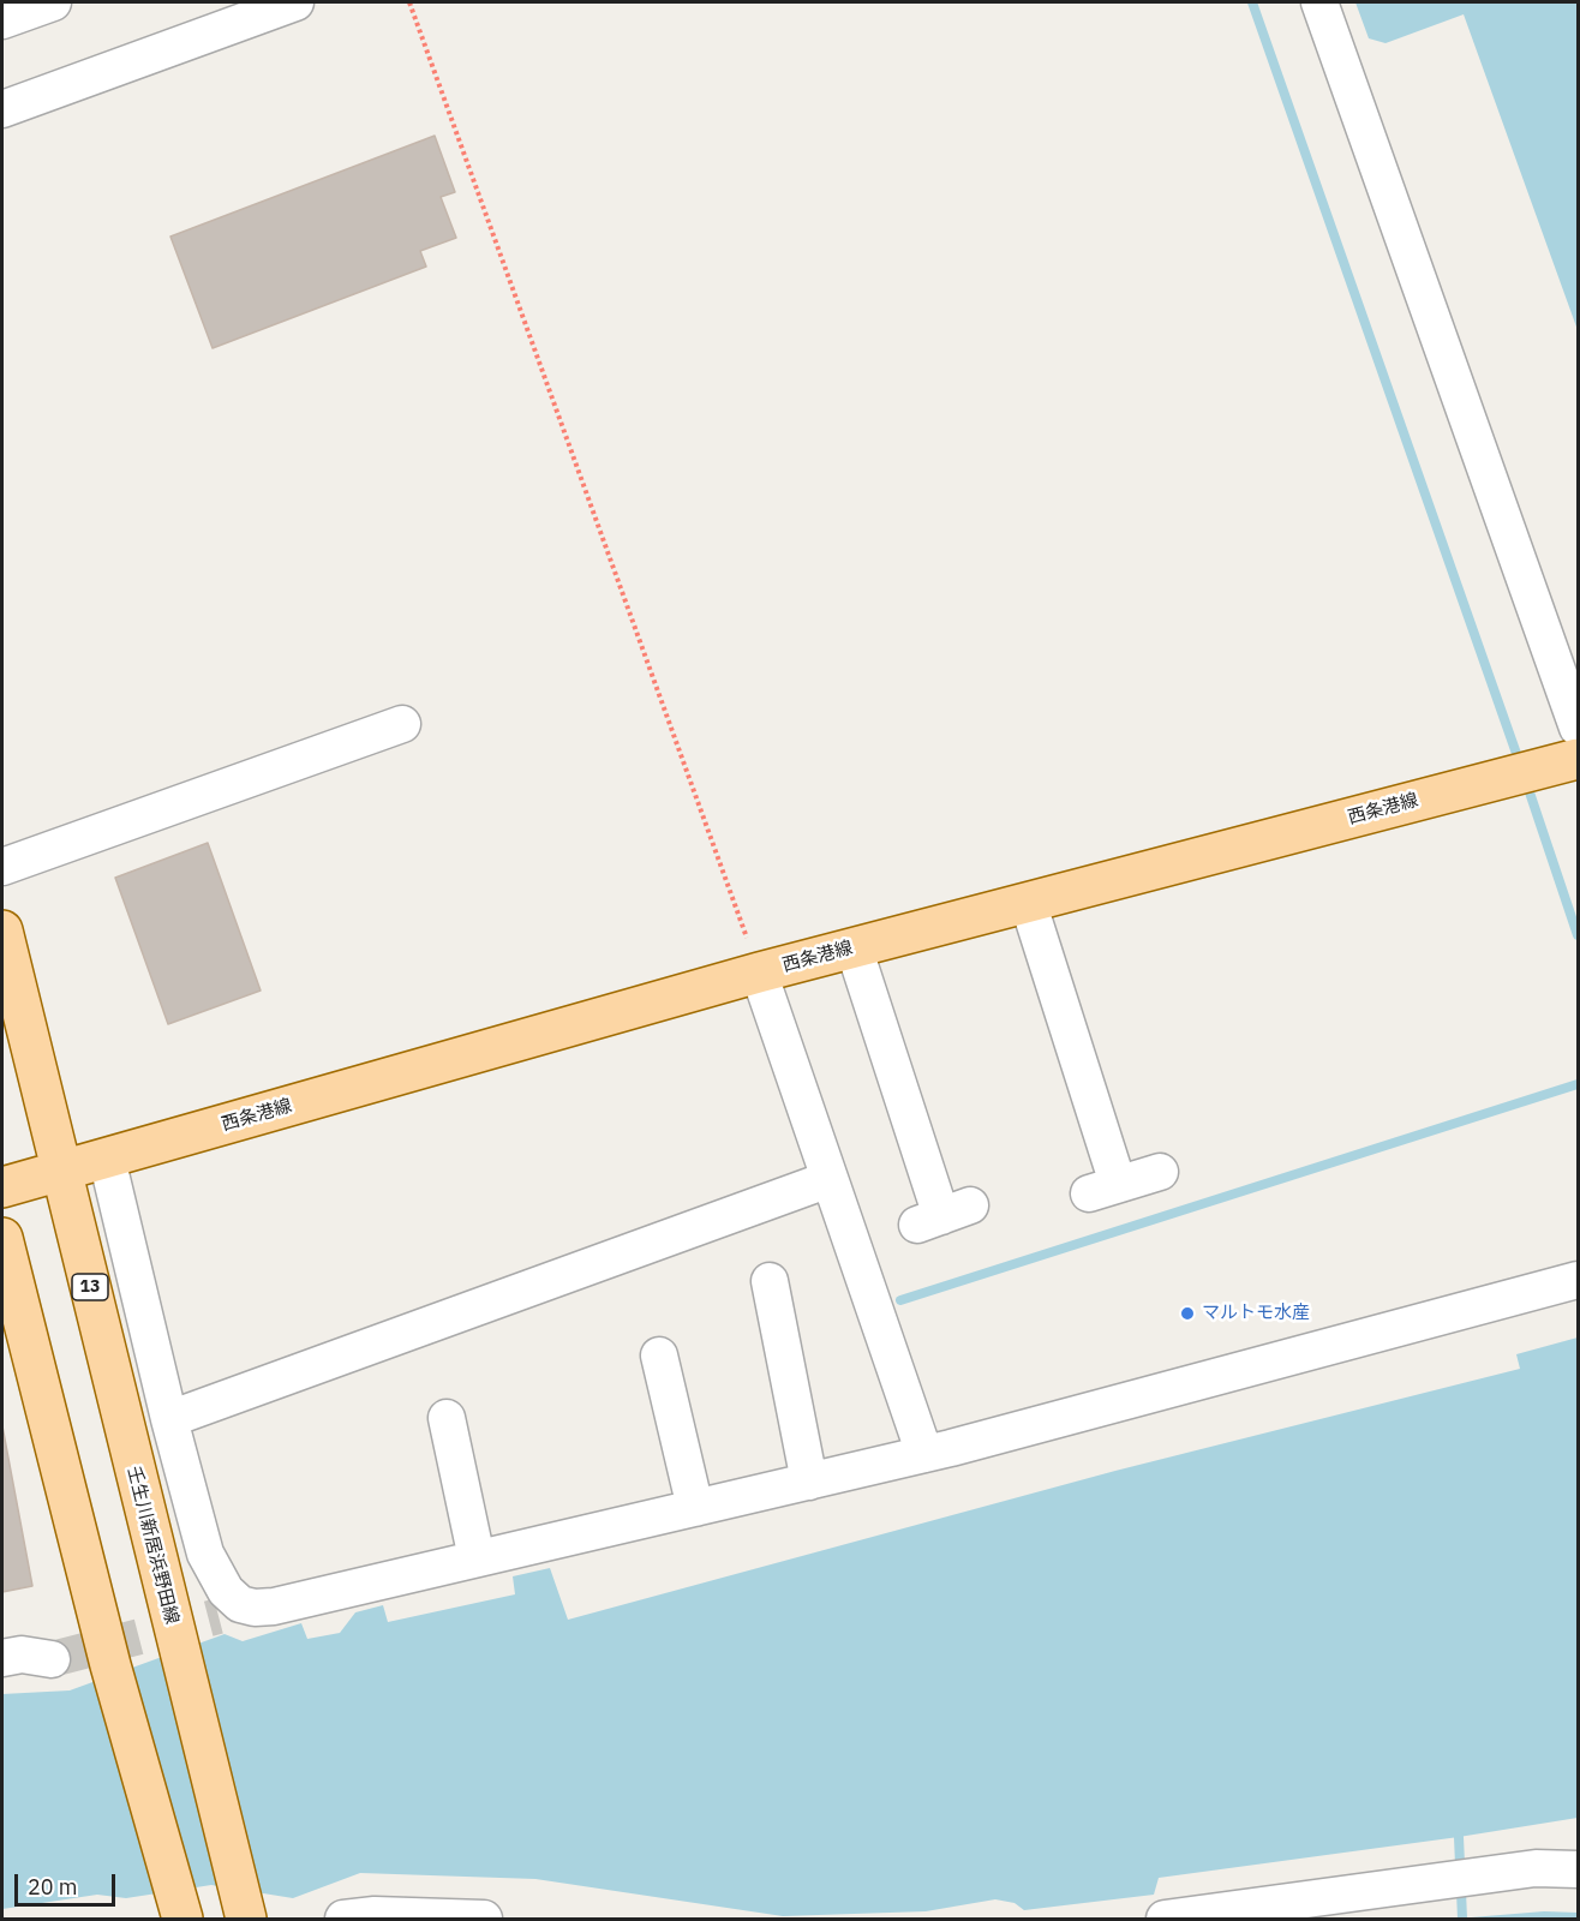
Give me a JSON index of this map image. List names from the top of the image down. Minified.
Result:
{"streets":{"main road":["西条港線","13","壬生川新居浜野田線"]},"crossings":[["西条港線","壬生川新居浜野田線"]],"places":["マルトモ水産"],"scale_bar":"20 m"}
